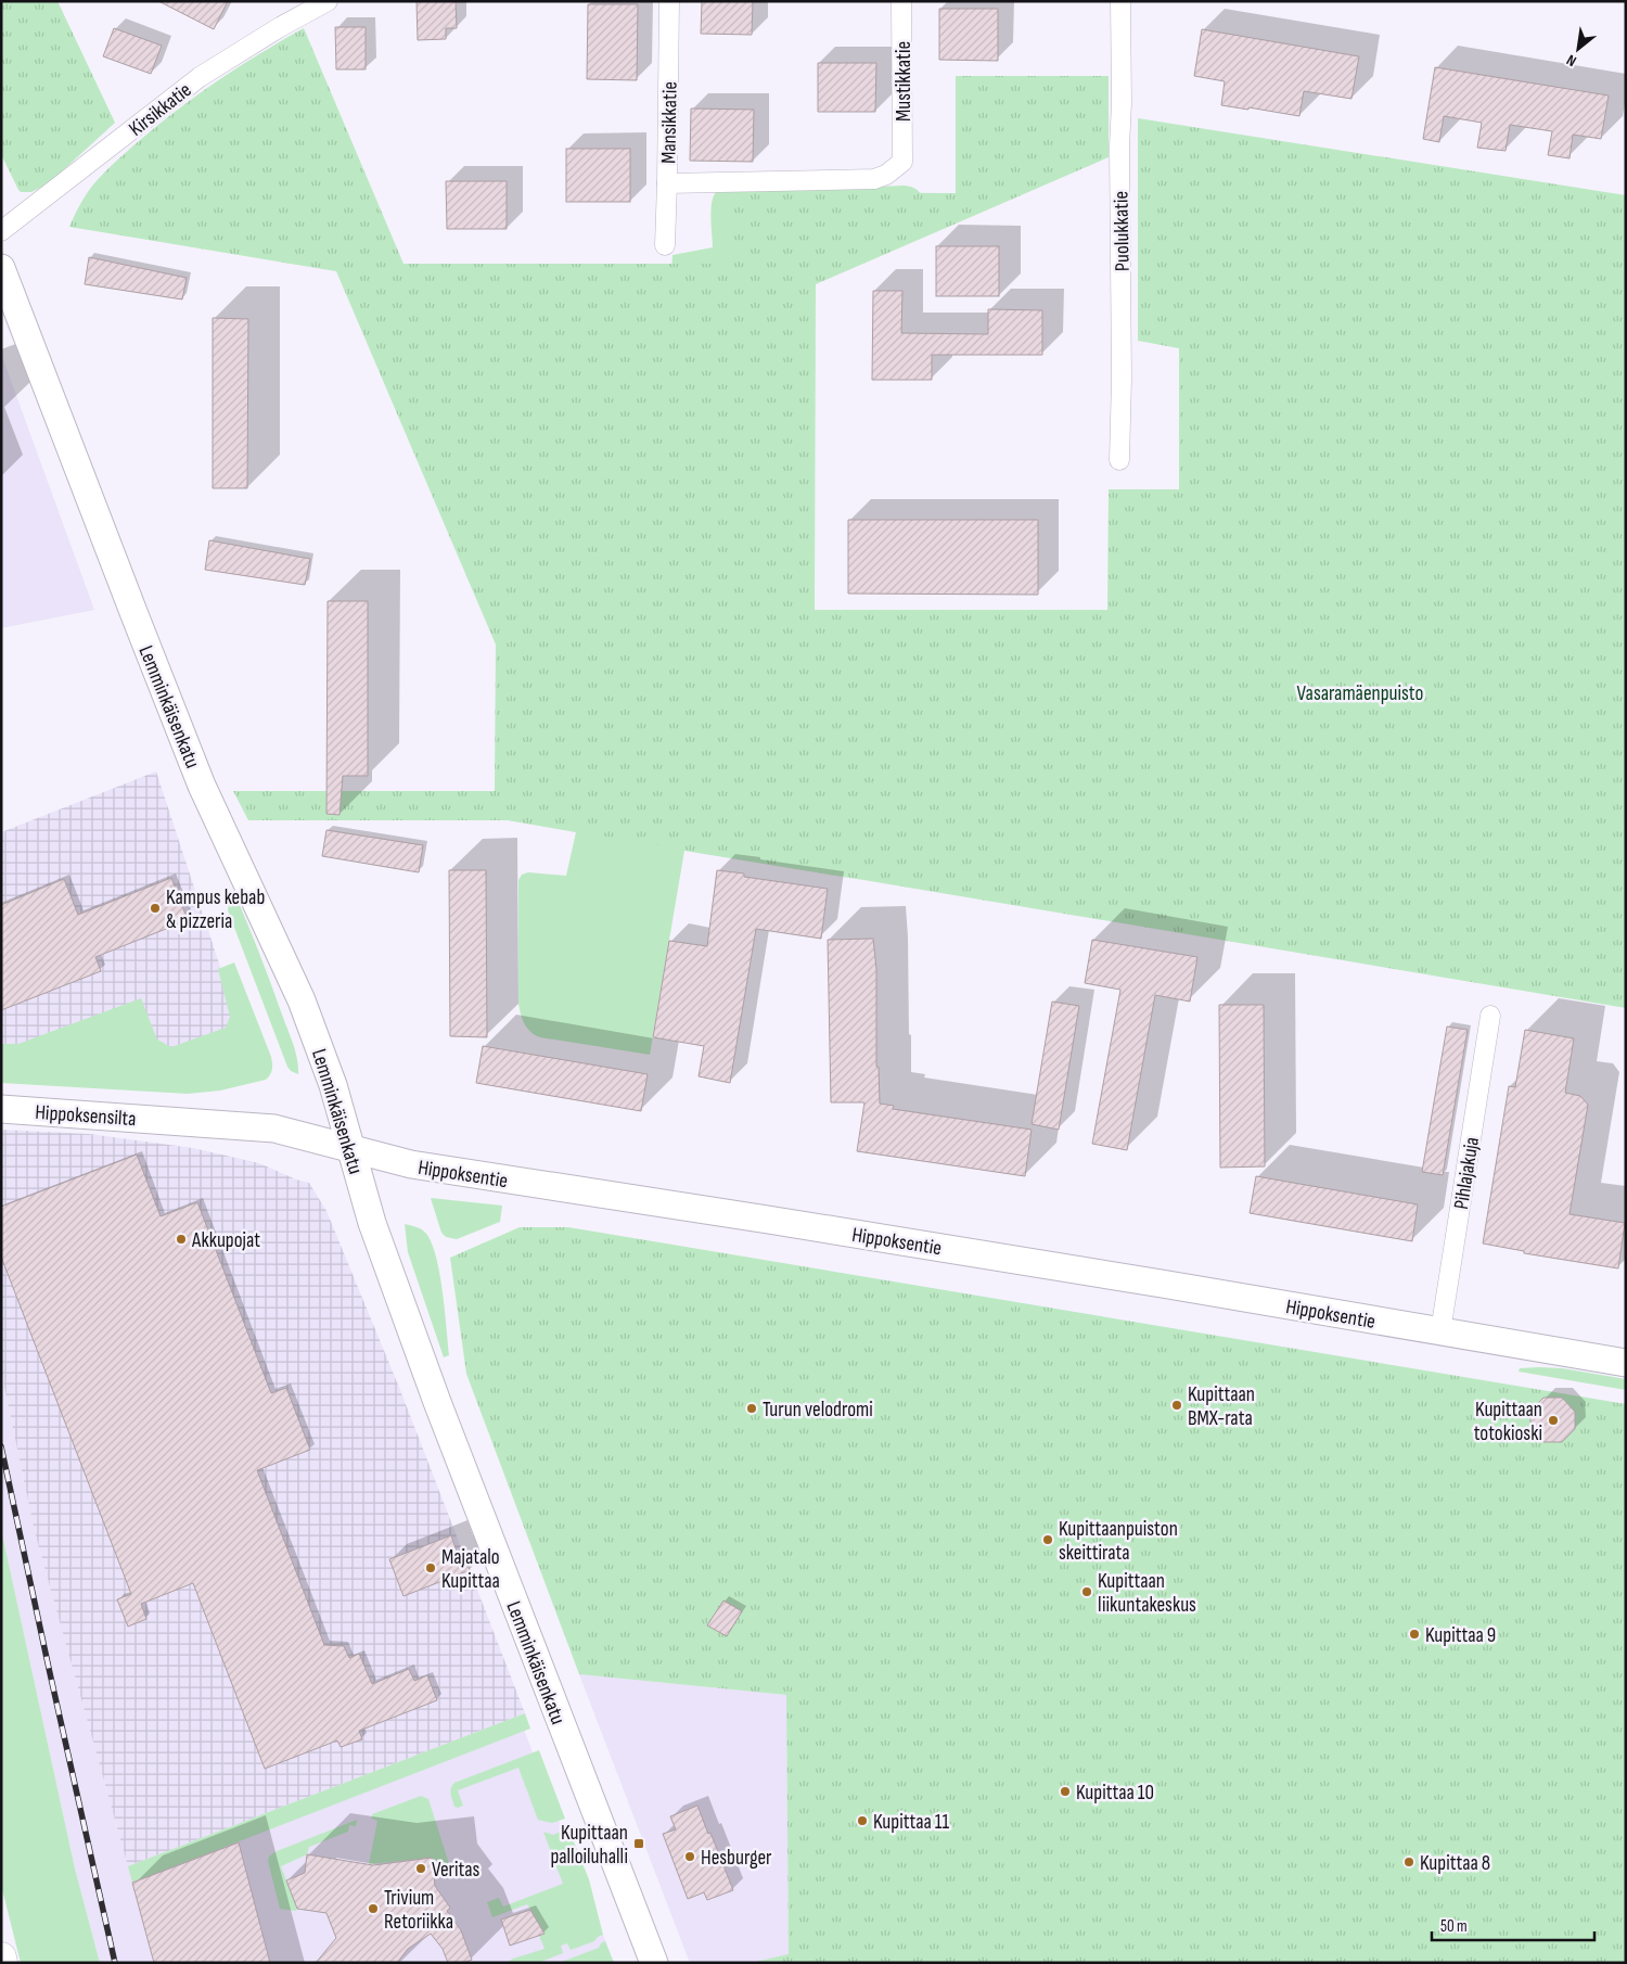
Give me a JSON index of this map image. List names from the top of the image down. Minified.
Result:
{"streets":{"street":["Mustikkatie","Kirsikkatie","Mansikkatie","Puolukkatie","Lemminkäisenkatu","Hippoksensilta","Hippoksentie","Pihlajakuja"]},"crossings":[["Mustikkatie","Mansikkatie"],["Lemminkäisenkatu","Hippoksentie"],["Hippoksensilta","Hippoksentie"],["Hippoksentie","Pihlajakuja"]],"parks":["Vasaramäenpuisto"],"places":{"other":["Kampus kebab & pizzeria","Akkupojat","Kupittaan BMX-rata","Turun velodromi","Kupittaan totokioski","Kupittaanpuiston skeittirata","Majatalo Kupittaa","Kupittaan liikuntakeskus","Kupittaa 9","Kupittaa 10","Kupittaa 11","Hesburger","Kupittaa 8","Veritas","Trivium Retoriikka"],"transit":["Kupittaan palloiluhalli"]},"scale_bar":"50 m","north":"bottom left"}
